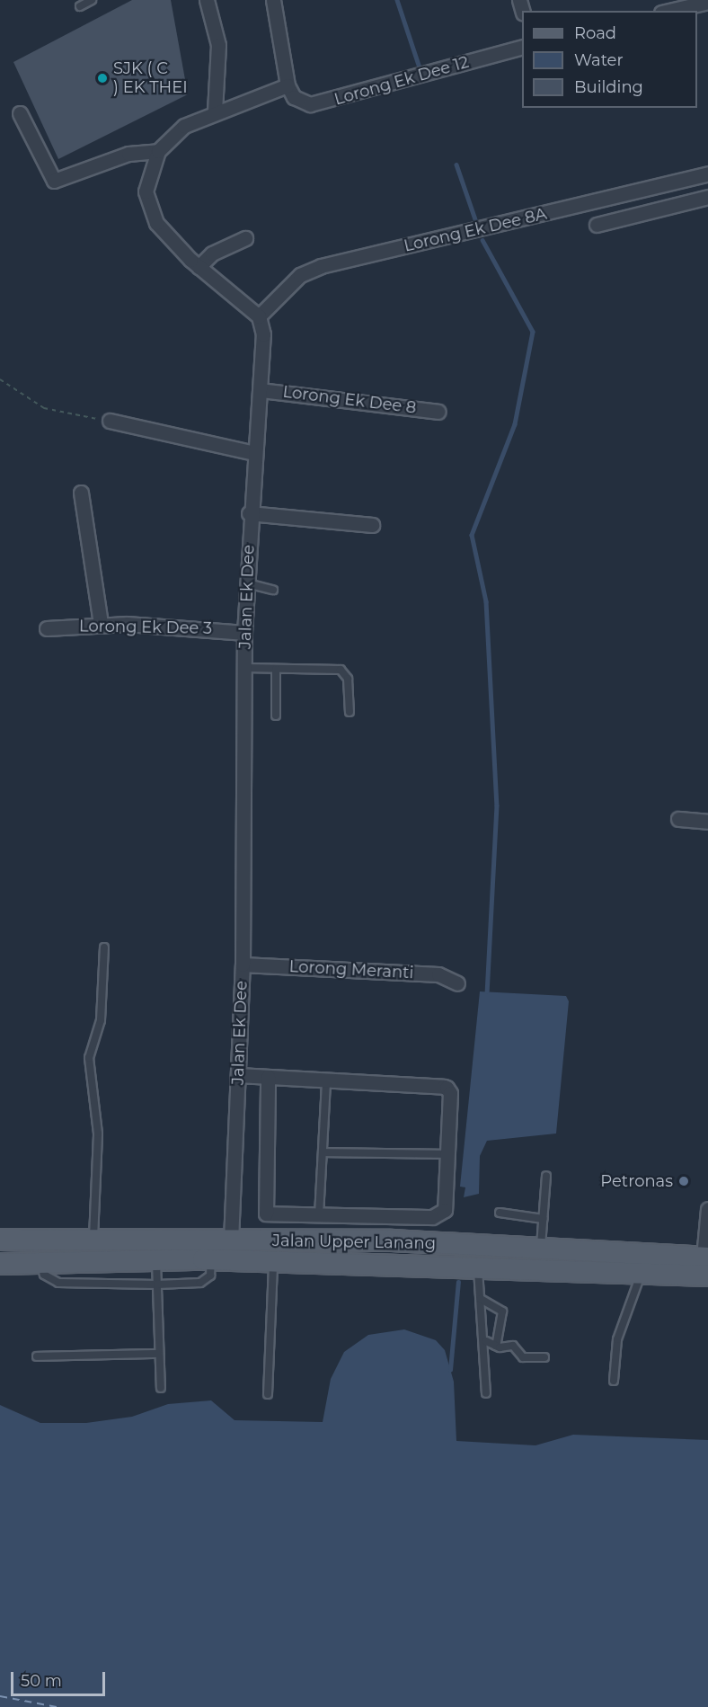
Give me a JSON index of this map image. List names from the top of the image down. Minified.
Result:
{"streets":{"main road":["Jalan Upper Lanang"],"street":["Lorong Ek Dee 12","Lorong Ek Dee 8A","Lorong Ek Dee 8","Jalan Ek Dee","Lorong Ek Dee 3","Lorong Meranti"]},"crossings":[["Lorong Ek Dee 8A","Jalan Ek Dee"],["Lorong Ek Dee 8","Jalan Ek Dee"],["Jalan Ek Dee","Lorong Ek Dee 3"],["Jalan Ek Dee","Lorong Meranti"],["Jalan Ek Dee","Jalan Upper Lanang"]],"places":["SJK ( C ) EK THEI","Petronas"],"legend":["Road","Water","Building"],"scale_bar":"50 m"}
